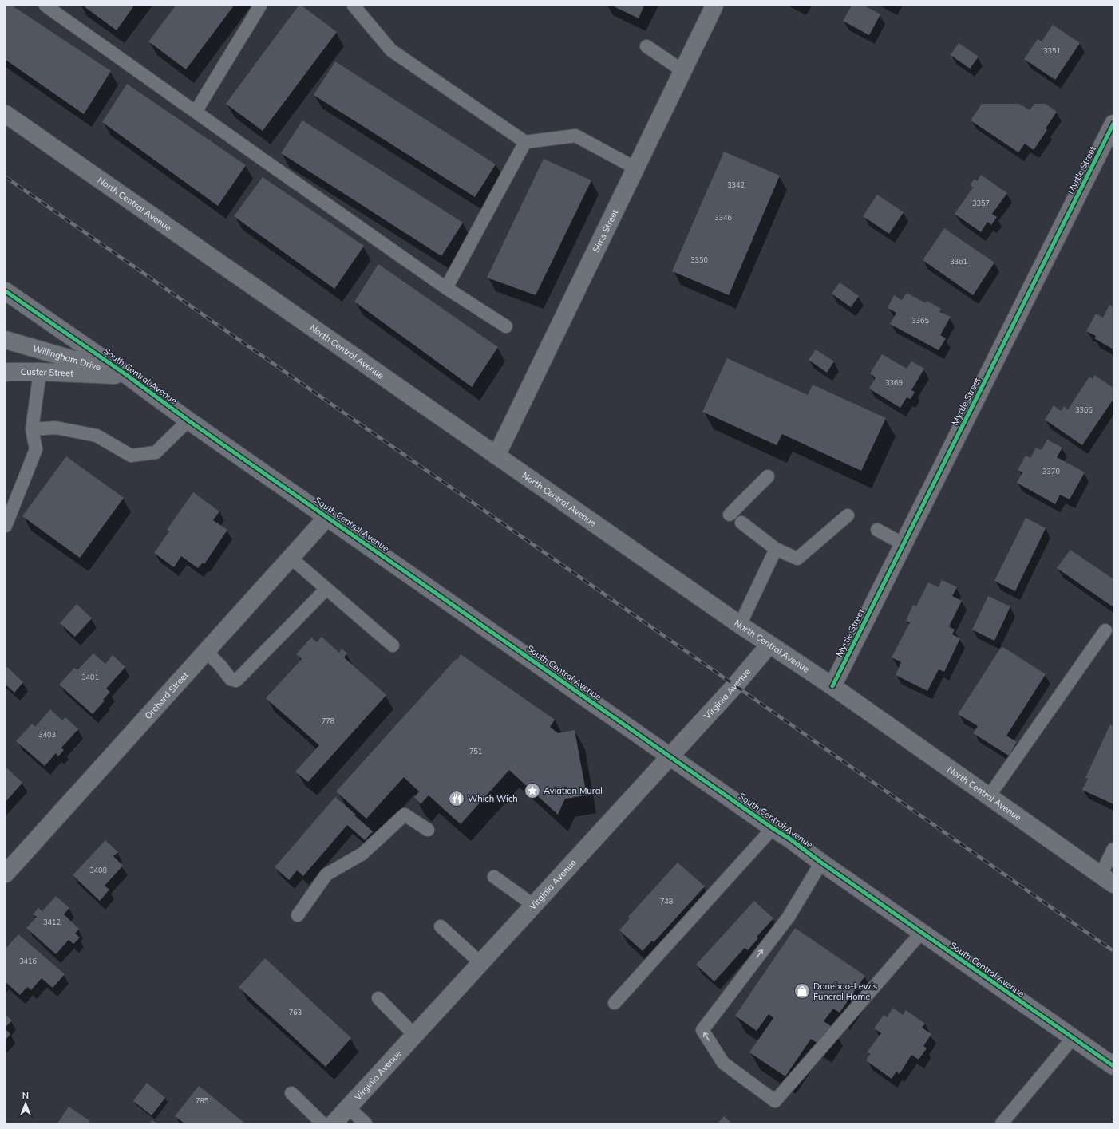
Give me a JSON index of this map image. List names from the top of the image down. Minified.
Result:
{"streets":{"street":["Myrtle Street","North Central Avenue","Sims Street","Willingham Drive","Custer Street","South Central Avenue","Virginia Avenue","Orchard Street"]},"crossings":[["Myrtle Street","North Central Avenue"],["North Central Avenue","Sims Street"],["North Central Avenue","Virginia Avenue"],["Willingham Drive","Custer Street"],["Willingham Drive","South Central Avenue"],["Custer Street","South Central Avenue"],["South Central Avenue","Virginia Avenue"],["South Central Avenue","Orchard Street"]],"places":{"place":["Aviation Mural"],"restaurant":["Which Wich"],"shop":["Donehoo-Lewis Funeral Home"]},"house_numbers":["3351","3342","3357","3346","3350","3361","3365","3369","3366","3370","3401","778","3403","751","3408","748","3412","3416","763","785"],"north":"top"}
